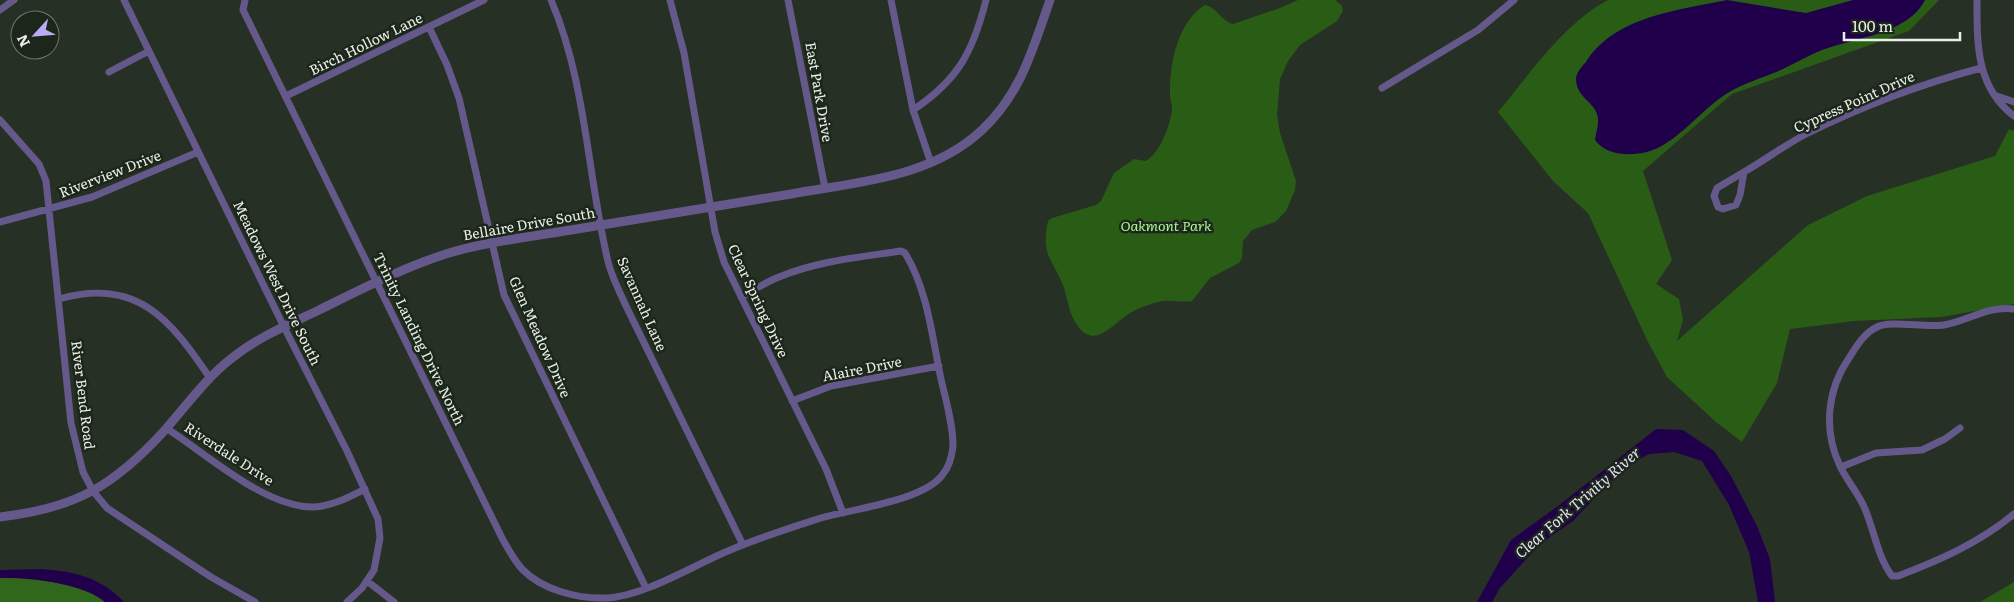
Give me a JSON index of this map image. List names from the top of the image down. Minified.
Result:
{"streets":{"street":["Birch Hollow Lane","East Park Drive","Cypress Point Drive","Riverview Drive","Bellaire Drive South","Meadows West Drive South","Clear Spring Drive","Savannah Lane","Glen Meadow Drive","Trinity Landing Drive North","Alaire Drive","River Bend Road","Riverdale Drive"]},"crossings":[["Birch Hollow Lane","Glen Meadow Drive"],["Birch Hollow Lane","Trinity Landing Drive North"],["East Park Drive","Bellaire Drive South"],["Riverview Drive","Meadows West Drive South"],["Riverview Drive","River Bend Road"],["Bellaire Drive South","Meadows West Drive South"],["Bellaire Drive South","Clear Spring Drive"],["Bellaire Drive South","Savannah Lane"],["Bellaire Drive South","Glen Meadow Drive"],["Bellaire Drive South","Trinity Landing Drive North"],["Bellaire Drive South","River Bend Road"],["Bellaire Drive South","Riverdale Drive"],["Meadows West Drive South","Riverdale Drive"],["Clear Spring Drive","Trinity Landing Drive North"],["Clear Spring Drive","Alaire Drive"],["Savannah Lane","Trinity Landing Drive North"],["Glen Meadow Drive","Trinity Landing Drive North"],["Trinity Landing Drive North","Alaire Drive"]],"water":["Clear Fork Trinity River"],"parks":["Oakmont Park"],"scale_bar":"100 m","north":"bottom left"}
